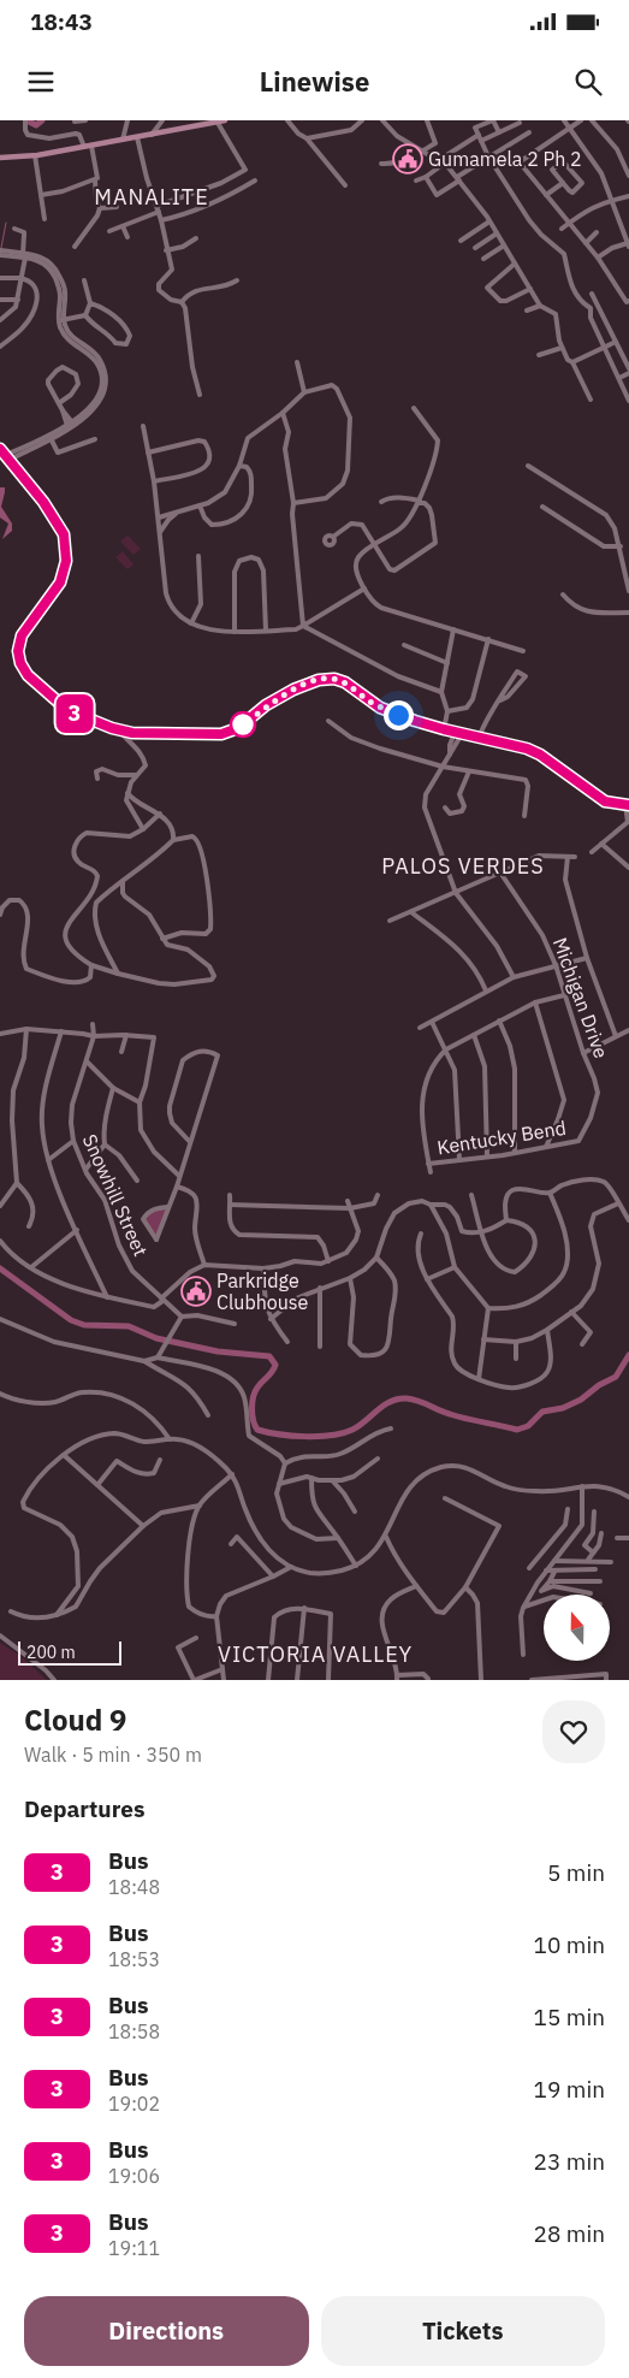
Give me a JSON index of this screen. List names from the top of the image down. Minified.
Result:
{"streets":{"street":["Michigan Drive","Kentucky Bend","Snowhill Street"]},"crossings":[["Michigan Drive","Kentucky Bend"]],"districts":["MANALITE","PALOS VERDES","VICTORIA VALLEY"],"places":{"public building":["Gumamela 2 Ph 2","Parkridge Clubhouse"]},"lines":["bus line 3"],"scale_bar":"200 m","north":"top","page":{"status":"18:43","header":"Linewise","on_map":"3","scale":"200 m","heading":[["Cloud 9","Walk · 5 min · 350 m"],"Departures"],"list":[{"mark":"3","name":"Bus","note":"18:48","value":"5 min"},{"mark":"3","name":"Bus","note":"18:53","value":"10 min"},{"mark":"3","name":"Bus","note":"18:58","value":"15 min"},{"mark":"3","name":"Bus","note":"19:02","value":"19 min"},{"mark":"3","name":"Bus","note":"19:06","value":"23 min"},{"mark":"3","name":"Bus","note":"19:11","value":"28 min"}],"buttons":["Directions","Tickets"]}}
